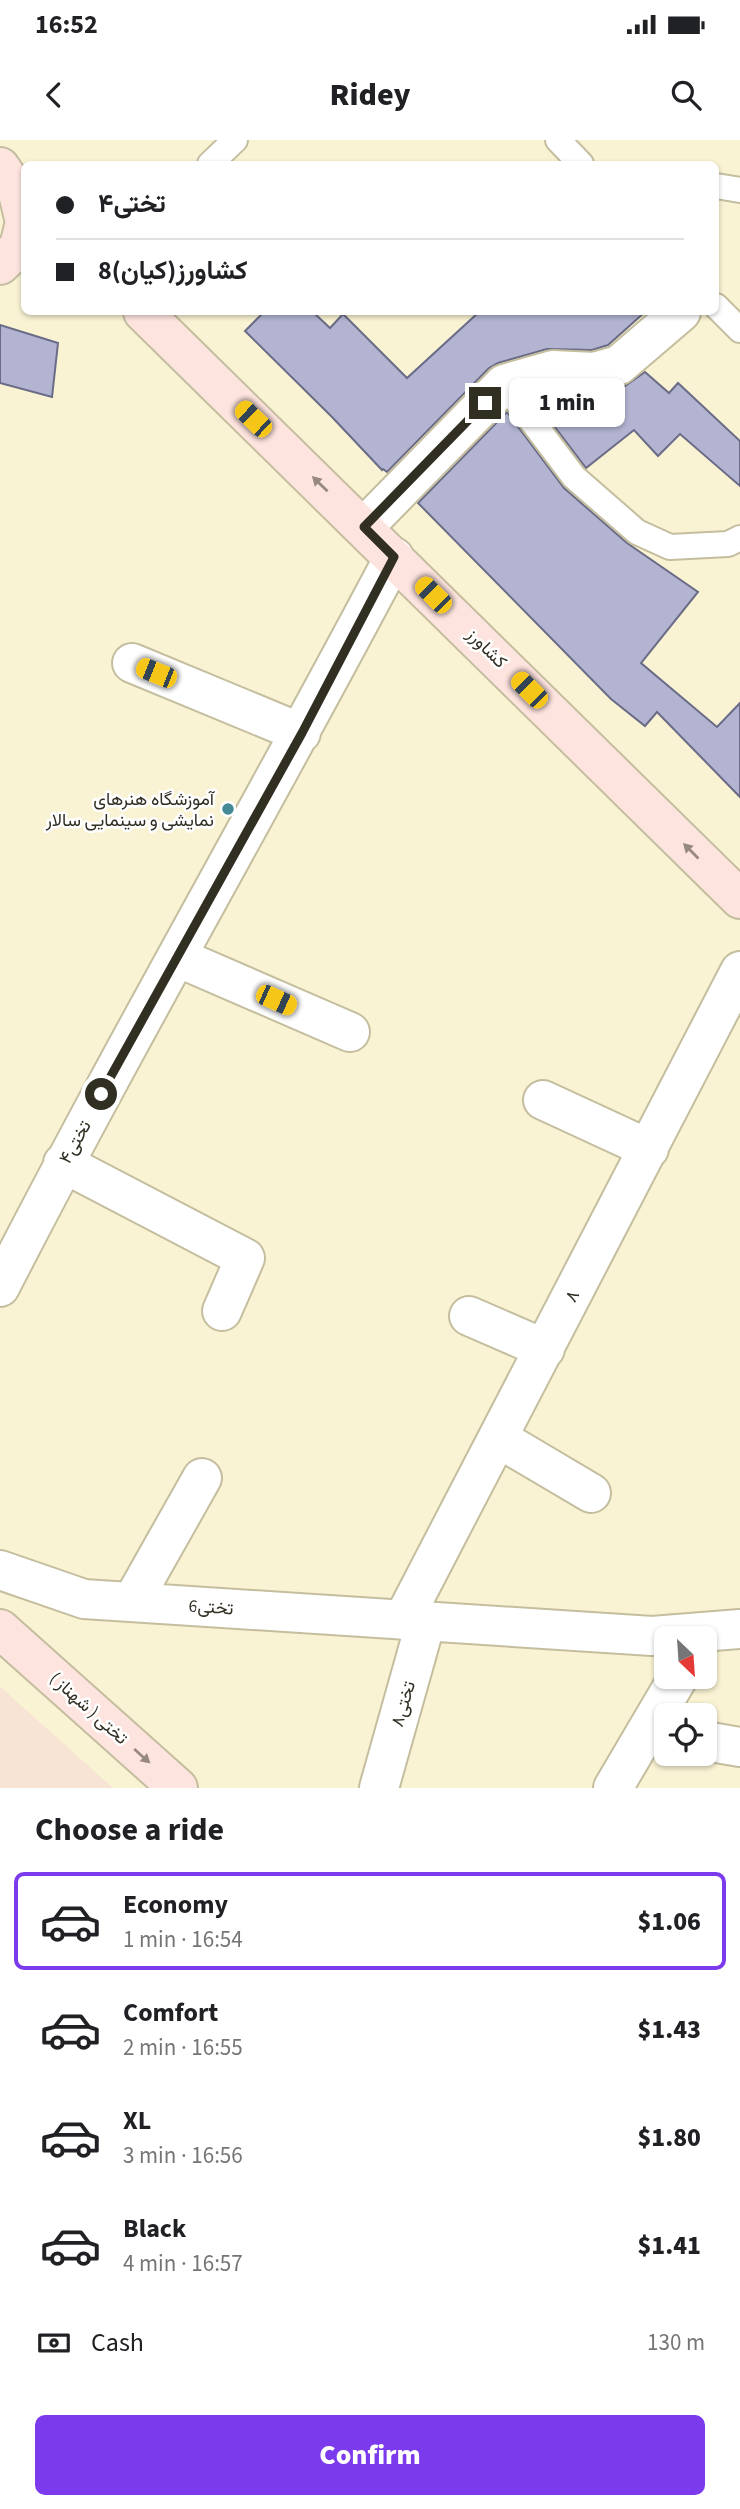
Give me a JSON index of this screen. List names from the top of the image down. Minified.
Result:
{"streets":{"street":["کشاورز","تختی۴","۸","6تختی","تختی۸","تختی ( شهناز )"]},"crossings":[["کشاورز","تختی۴"],["۸","6تختی"],["۸","تختی۸"],["6تختی","تختی۸"]],"one_way":["کشاورز","تختی ( شهناز )"],"places":["آموزشگاه هنرهای نمایشی و سینمایی سالار"],"north":"bottom right","page":{"status":"16:52","header":"Ridey","banner":["تختی۴","8کشاورز(کیان)"],"bubble":"1 min","heading":"Choose a ride","list":[{"name":"Economy","note":"1 min · 16:54","value":"$1.06"},{"name":"Comfort","note":"2 min · 16:55","value":"$1.43"},{"name":"XL","note":"3 min · 16:56","value":"$1.80"},{"name":"Black","note":"4 min · 16:57","value":"$1.41"}],"pay":["Cash","130 m"],"buttons":"Confirm"}}
